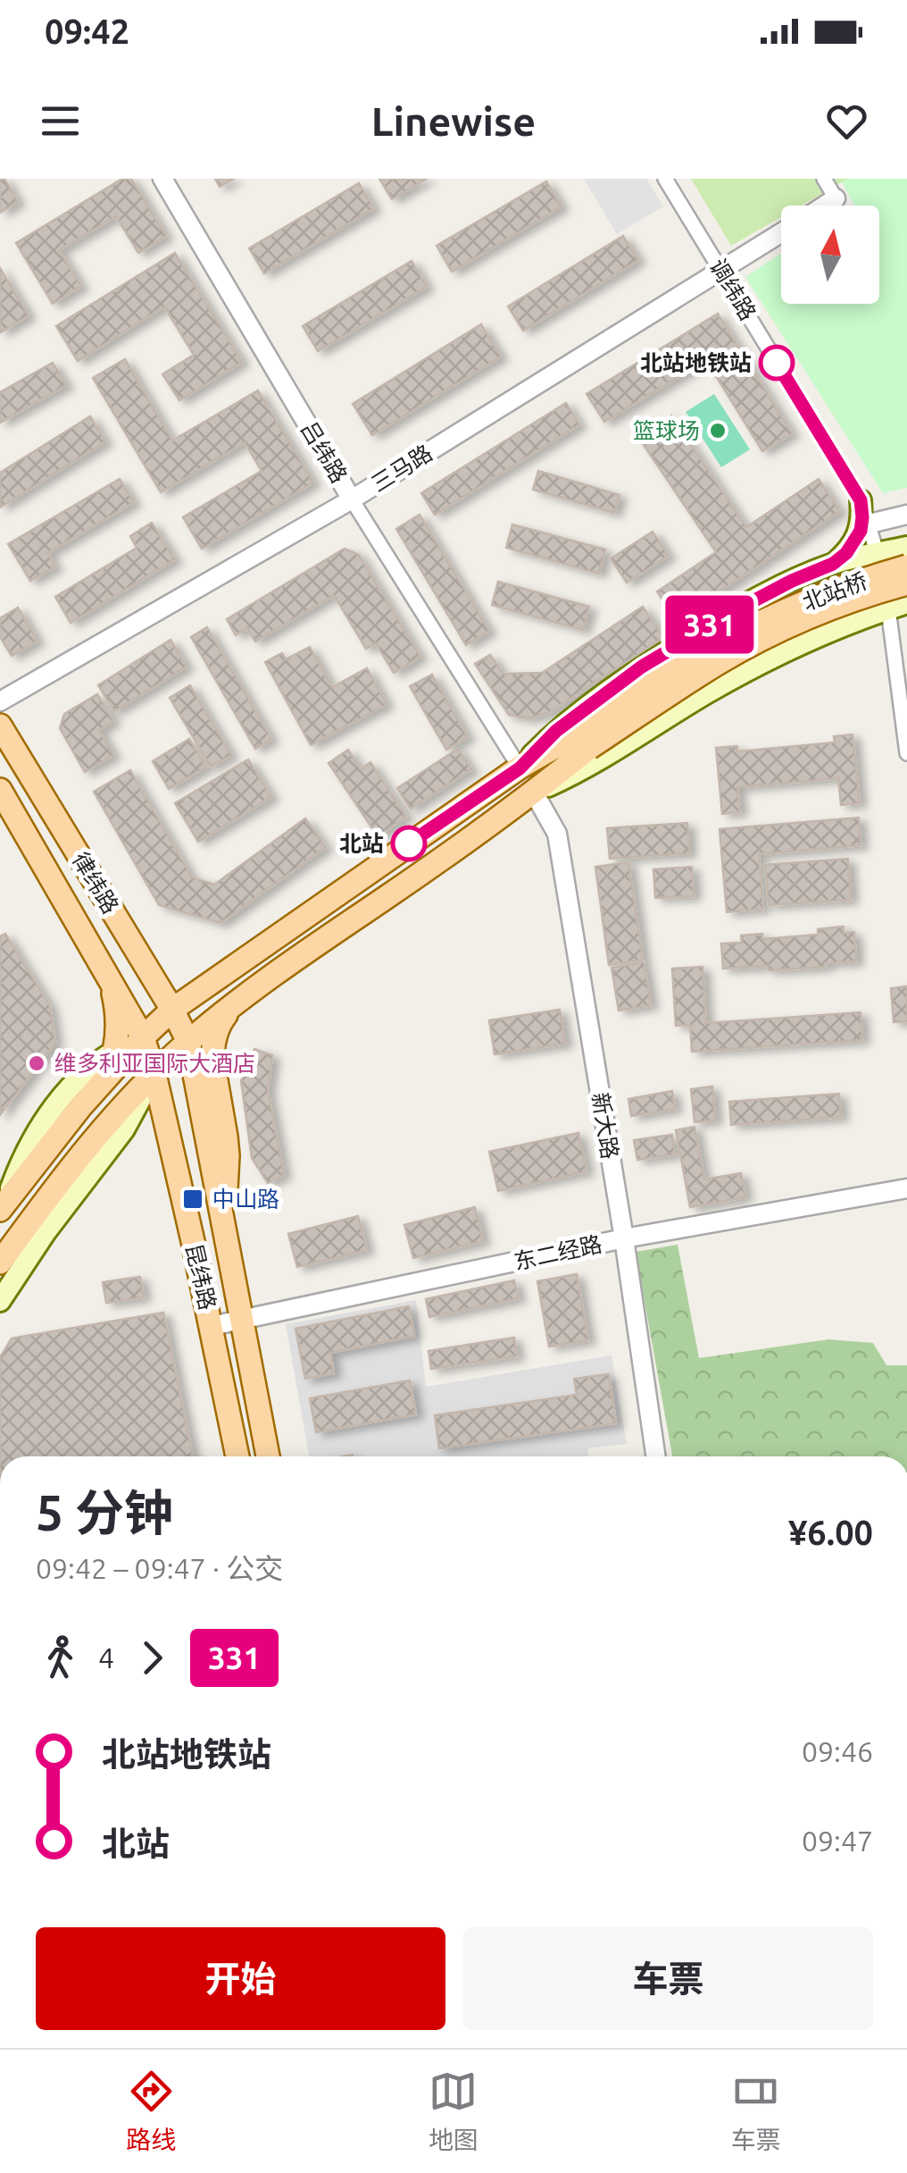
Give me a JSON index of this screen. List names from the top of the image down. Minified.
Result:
{"streets":{"main road":["北站桥","律纬路","昆纬路"],"street":["调纬路","吕纬路","三马路","新大路","东二经路"]},"crossings":[["调纬路","三马路"],["吕纬路","三马路"],["律纬路","昆纬路"],["新大路","东二经路"],["东二经路","昆纬路"]],"places":{"other":["北站地铁站","篮球场","北站","维多利亚国际大酒店"],"transit":["中山路"]},"lines":["bus line 331"],"north":"top","page":{"status":"09:42","header":"Linewise","on_map":"331","heading":["5 分钟","09:42 – 09:47 · 公交","¥6.00"],"legs":["4","331"],"list":[{"name":"北站地铁站","value":"09:46"},{"name":"北站","value":"09:47"}],"buttons":["开始","车票"],"tabs":["路线","地图","车票"]}}
